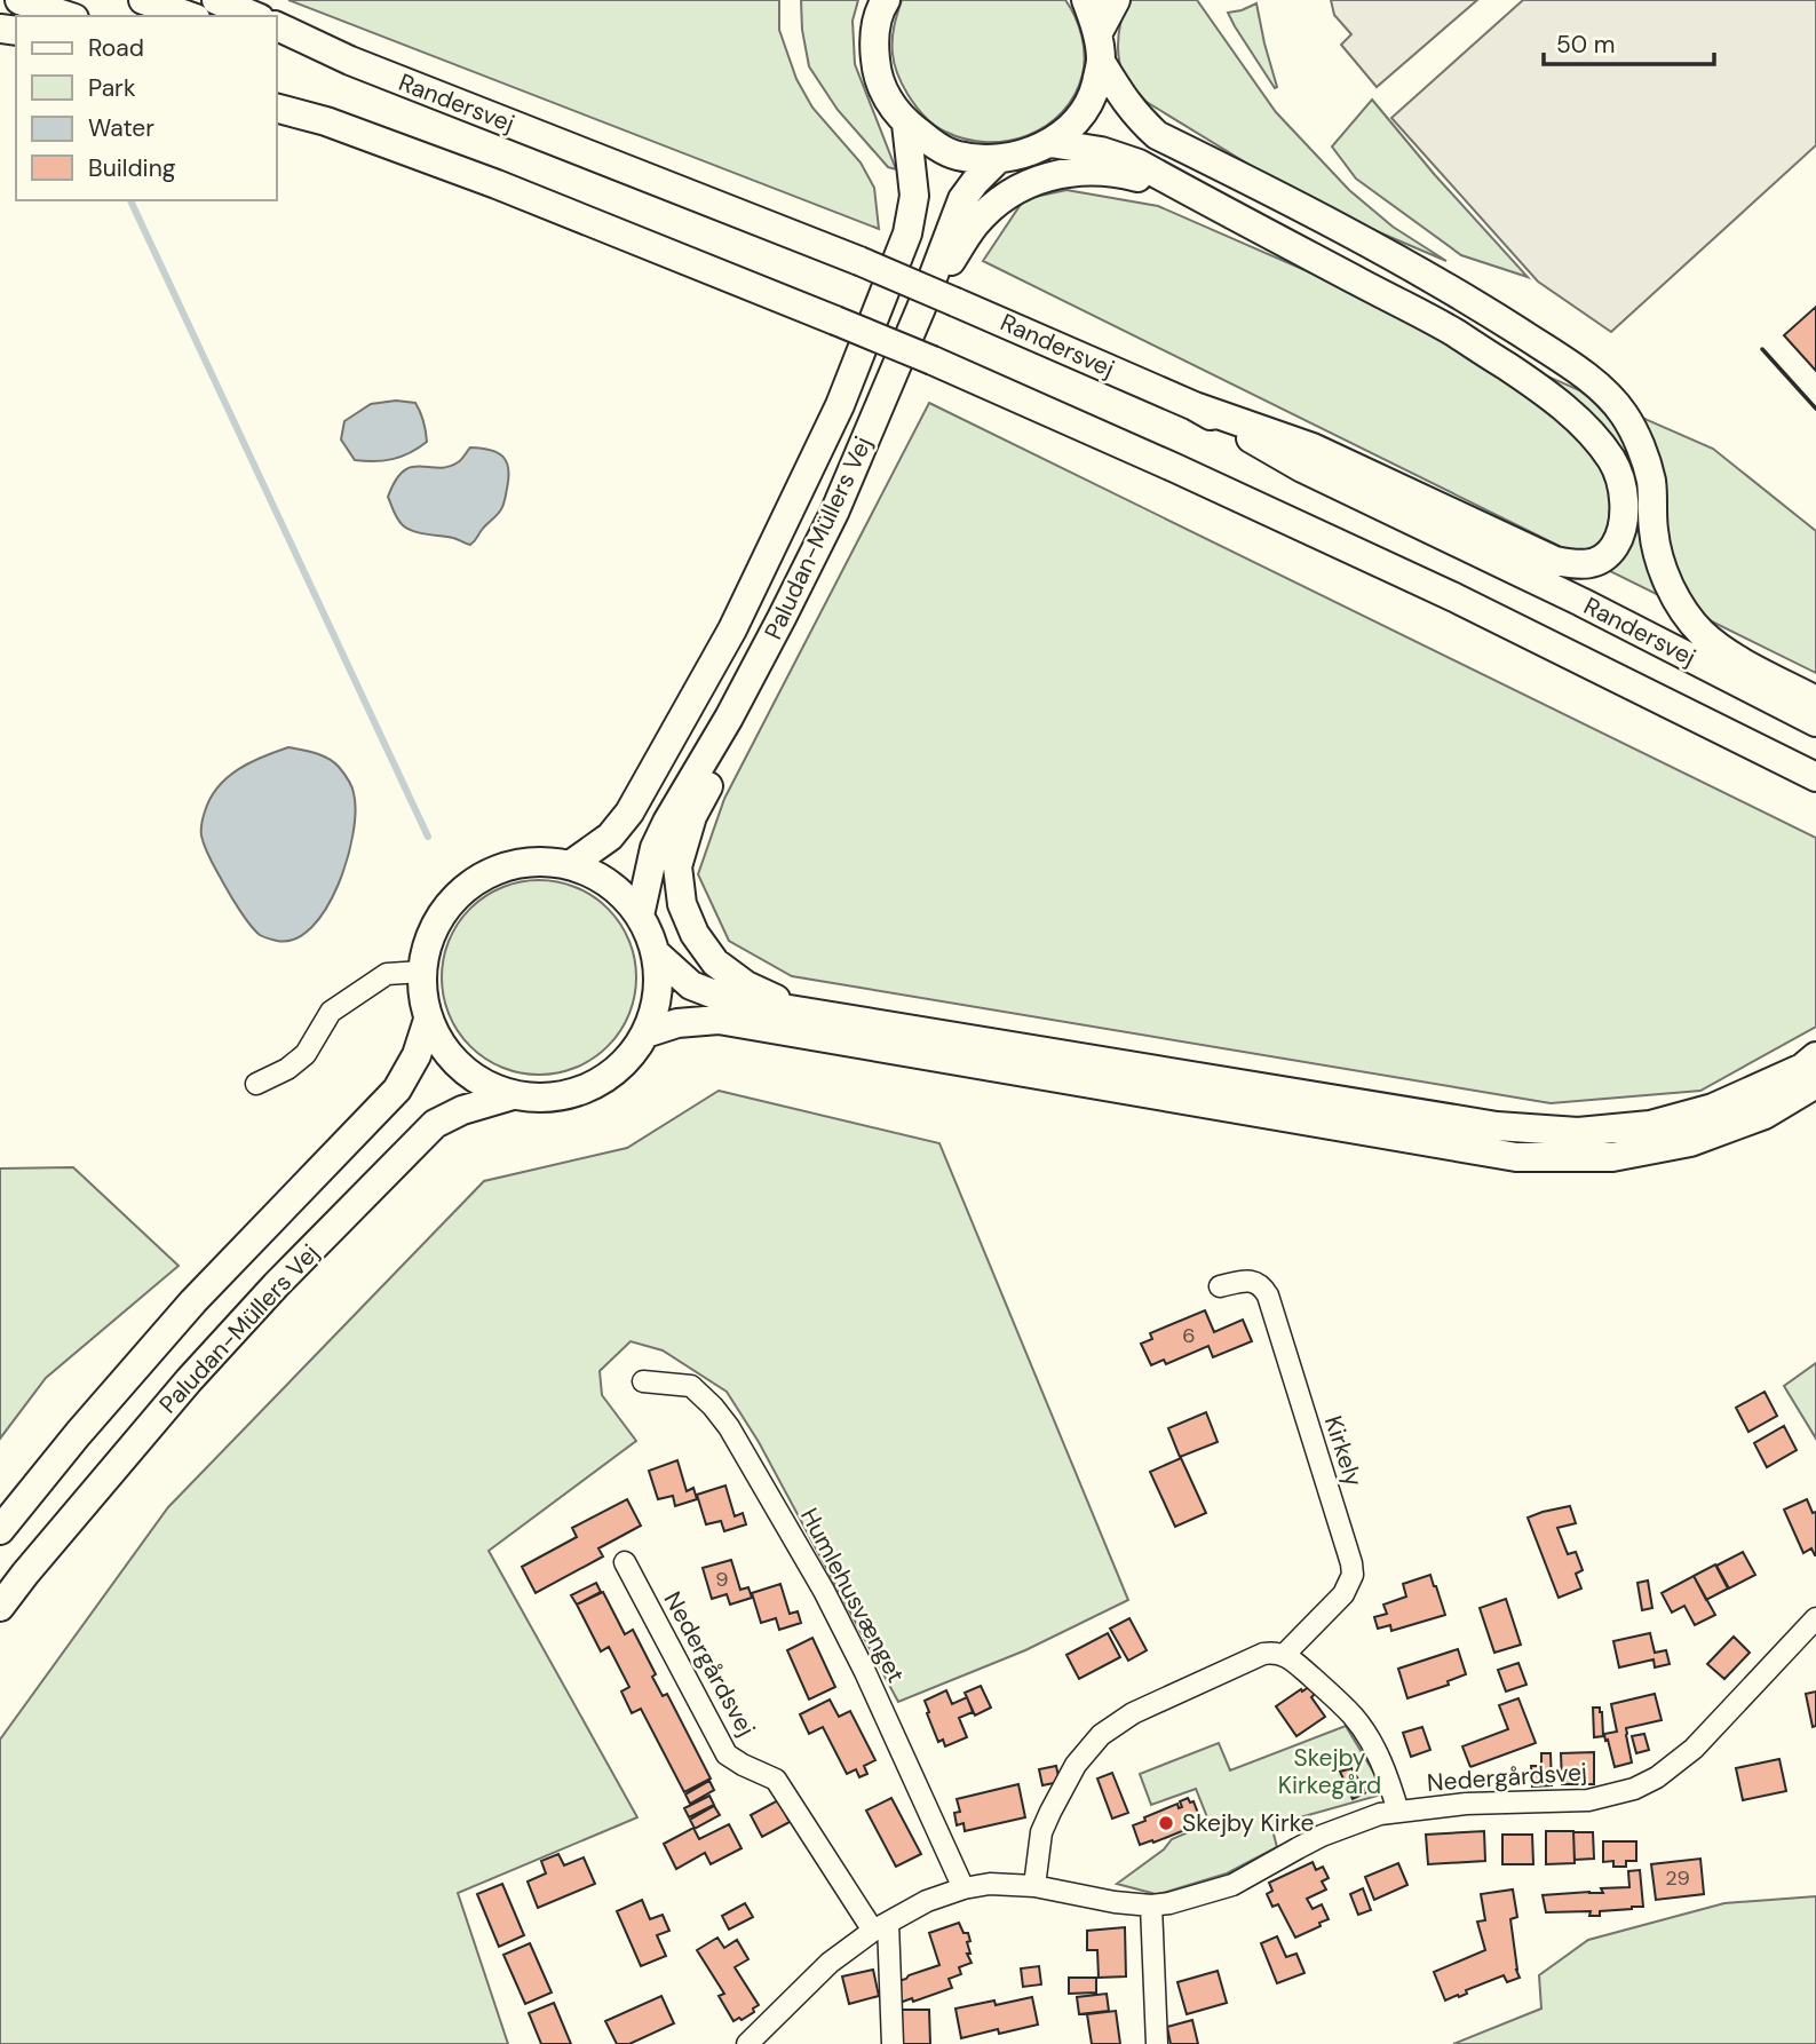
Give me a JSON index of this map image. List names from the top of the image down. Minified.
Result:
{"streets":{"main road":["Randersvej","Paludan-Müllers Vej"],"street":["Kirkely","Humlehusvænget","Nedergårdsvej"]},"crossings":[["Humlehusvænget","Nedergårdsvej"]],"parks":["Skejby Kirkegård"],"places":["Skejby Kirke"],"house_numbers":["6","9","29"],"legend":["Road","Park","Water","Building"],"scale_bar":"50 m"}
